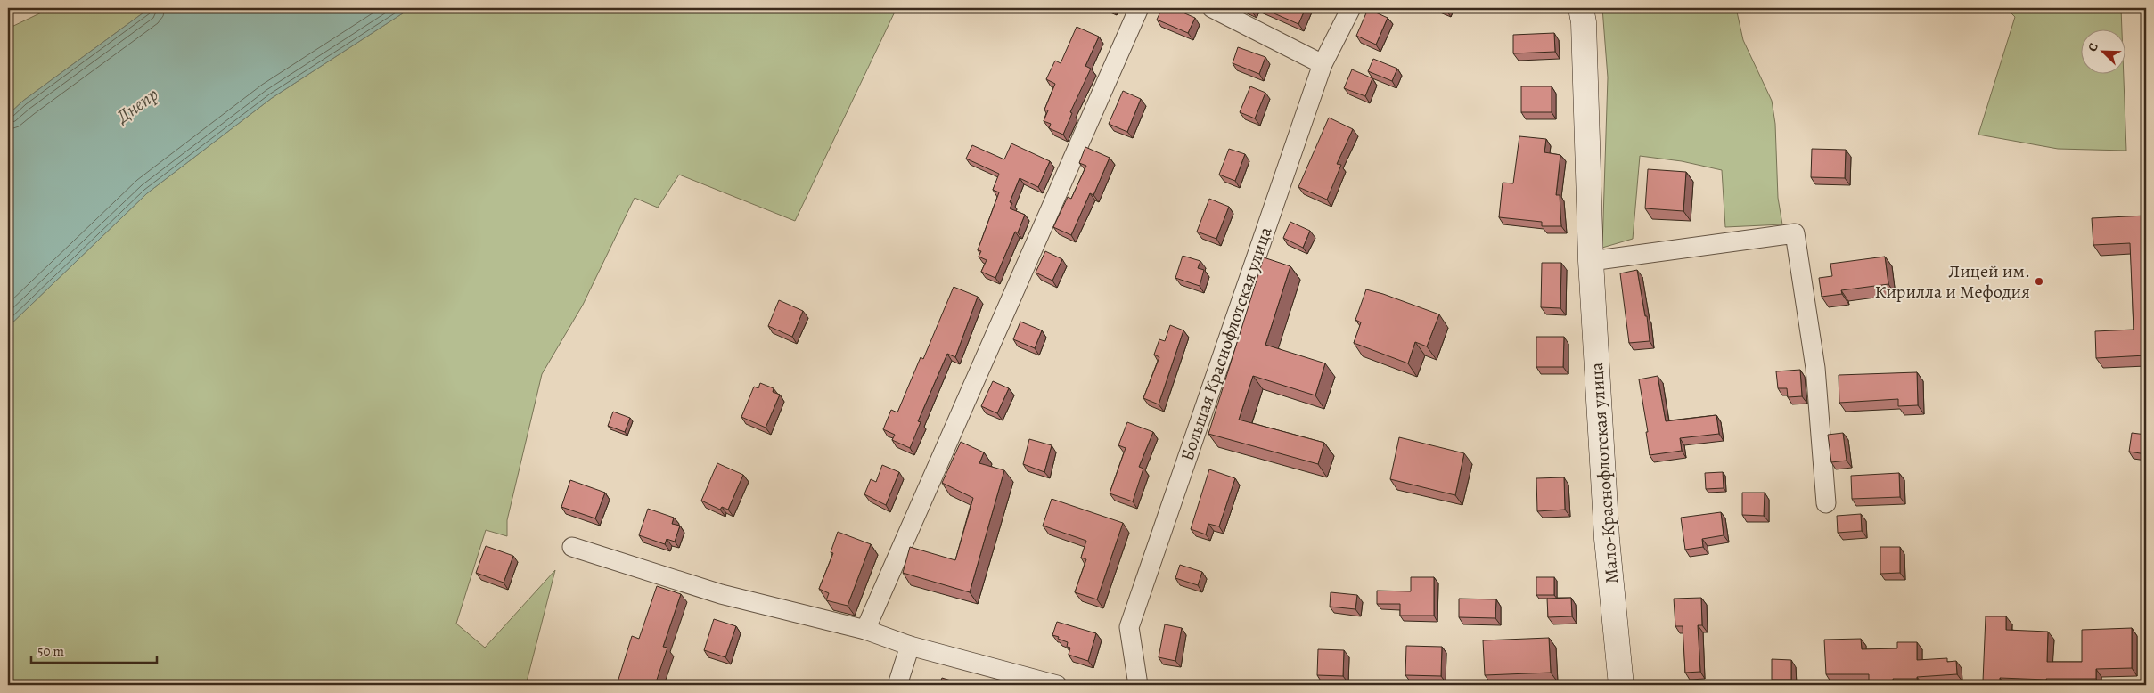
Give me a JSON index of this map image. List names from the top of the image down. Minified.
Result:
{"streets":{"street":["Большая Краснофлотская улица","Мало-Краснофлотская улица"]},"water":["Днепр"],"places":["Лицей им. Кирилла и Мефодия"],"scale_bar":"50 m","north":"top left"}
